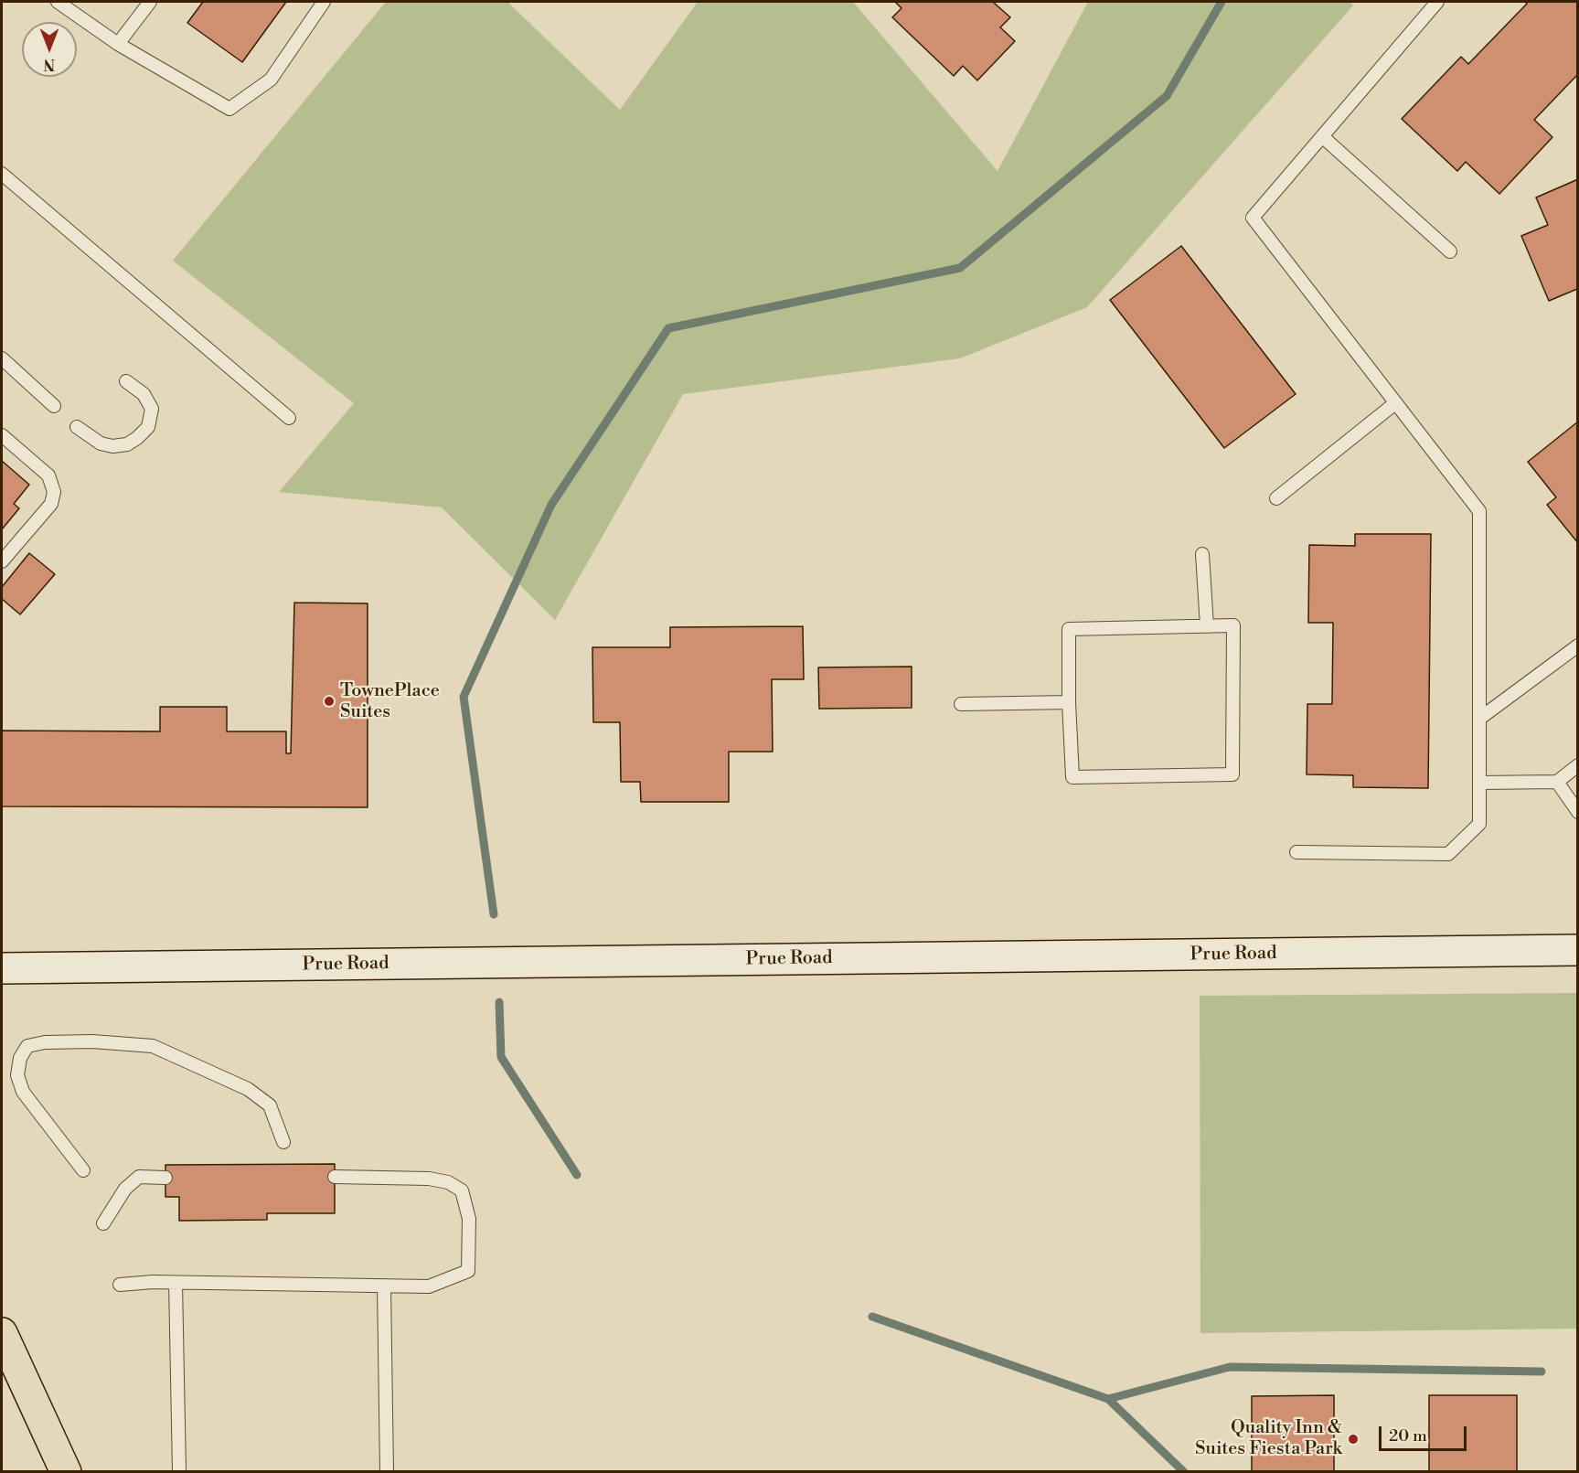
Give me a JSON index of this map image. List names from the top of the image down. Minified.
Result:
{"streets":{"street":["Prue Road"]},"places":["TownePlace Suites","Quality Inn & Suites Fiesta Park"],"scale_bar":"20 m","north":"bottom"}
